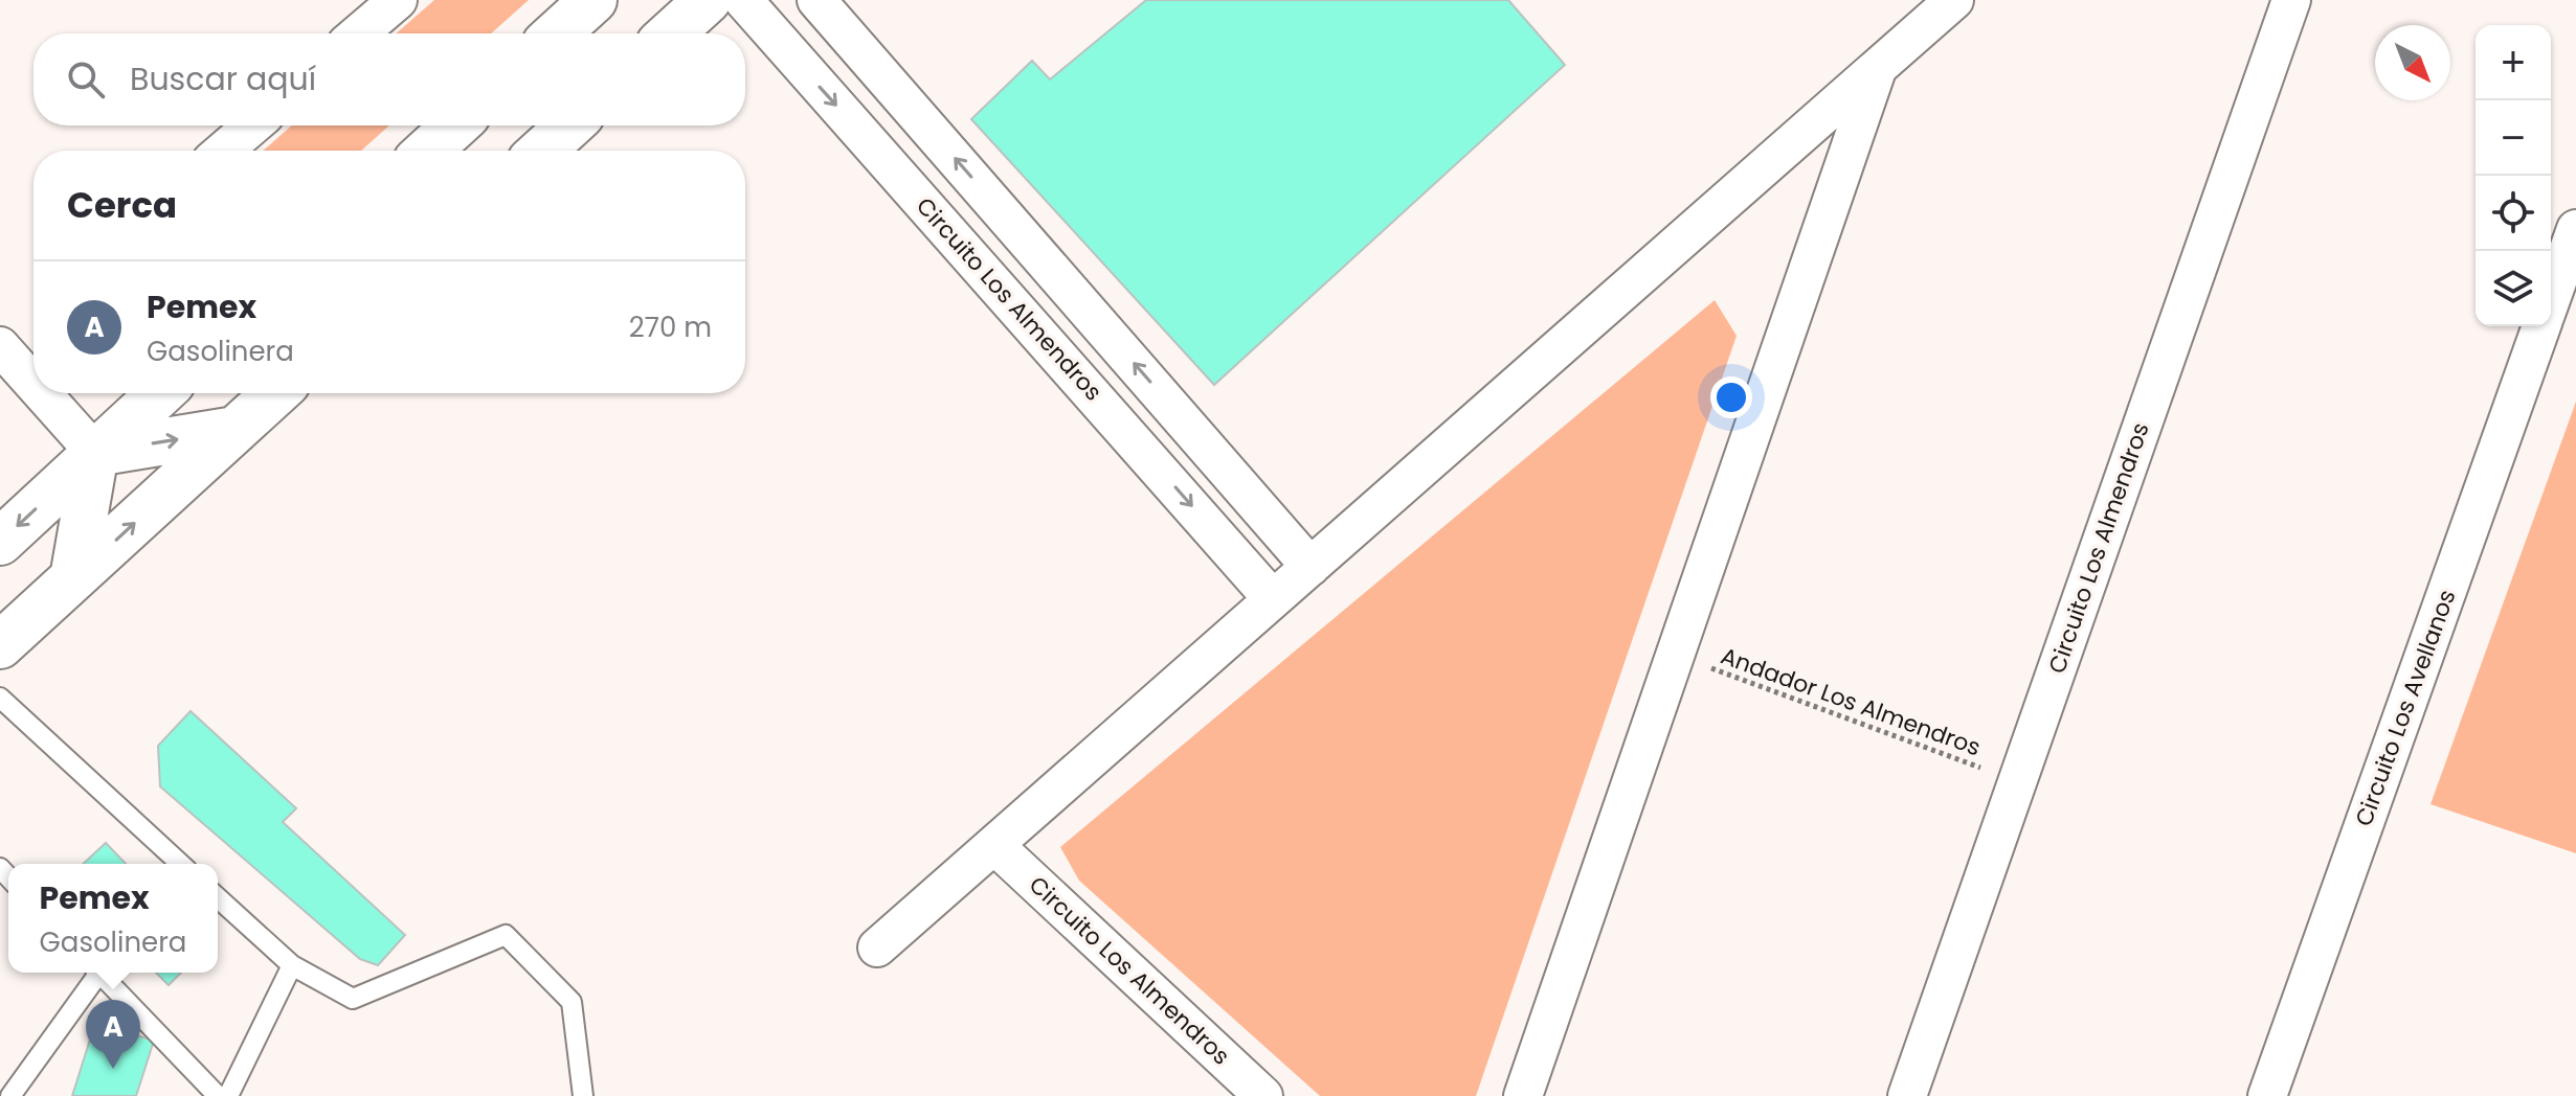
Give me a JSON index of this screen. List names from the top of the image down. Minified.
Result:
{"streets":{"street":["Circuito Los Almendros","Circuito Los Avellanos"],"path":["Andador Los Almendros"]},"crossings":[["Circuito Los Almendros","Andador Los Almendros"]],"north":"bottom right","page":{"map_buttons":["+","−"],"search":"Buscar aquí","heading":"Cerca","list":[{"mark":"A","name":"Pemex","note":"Gasolinera","value":"270 m"}],"popup":["Pemex","Gasolinera"],"pins":"A"}}
